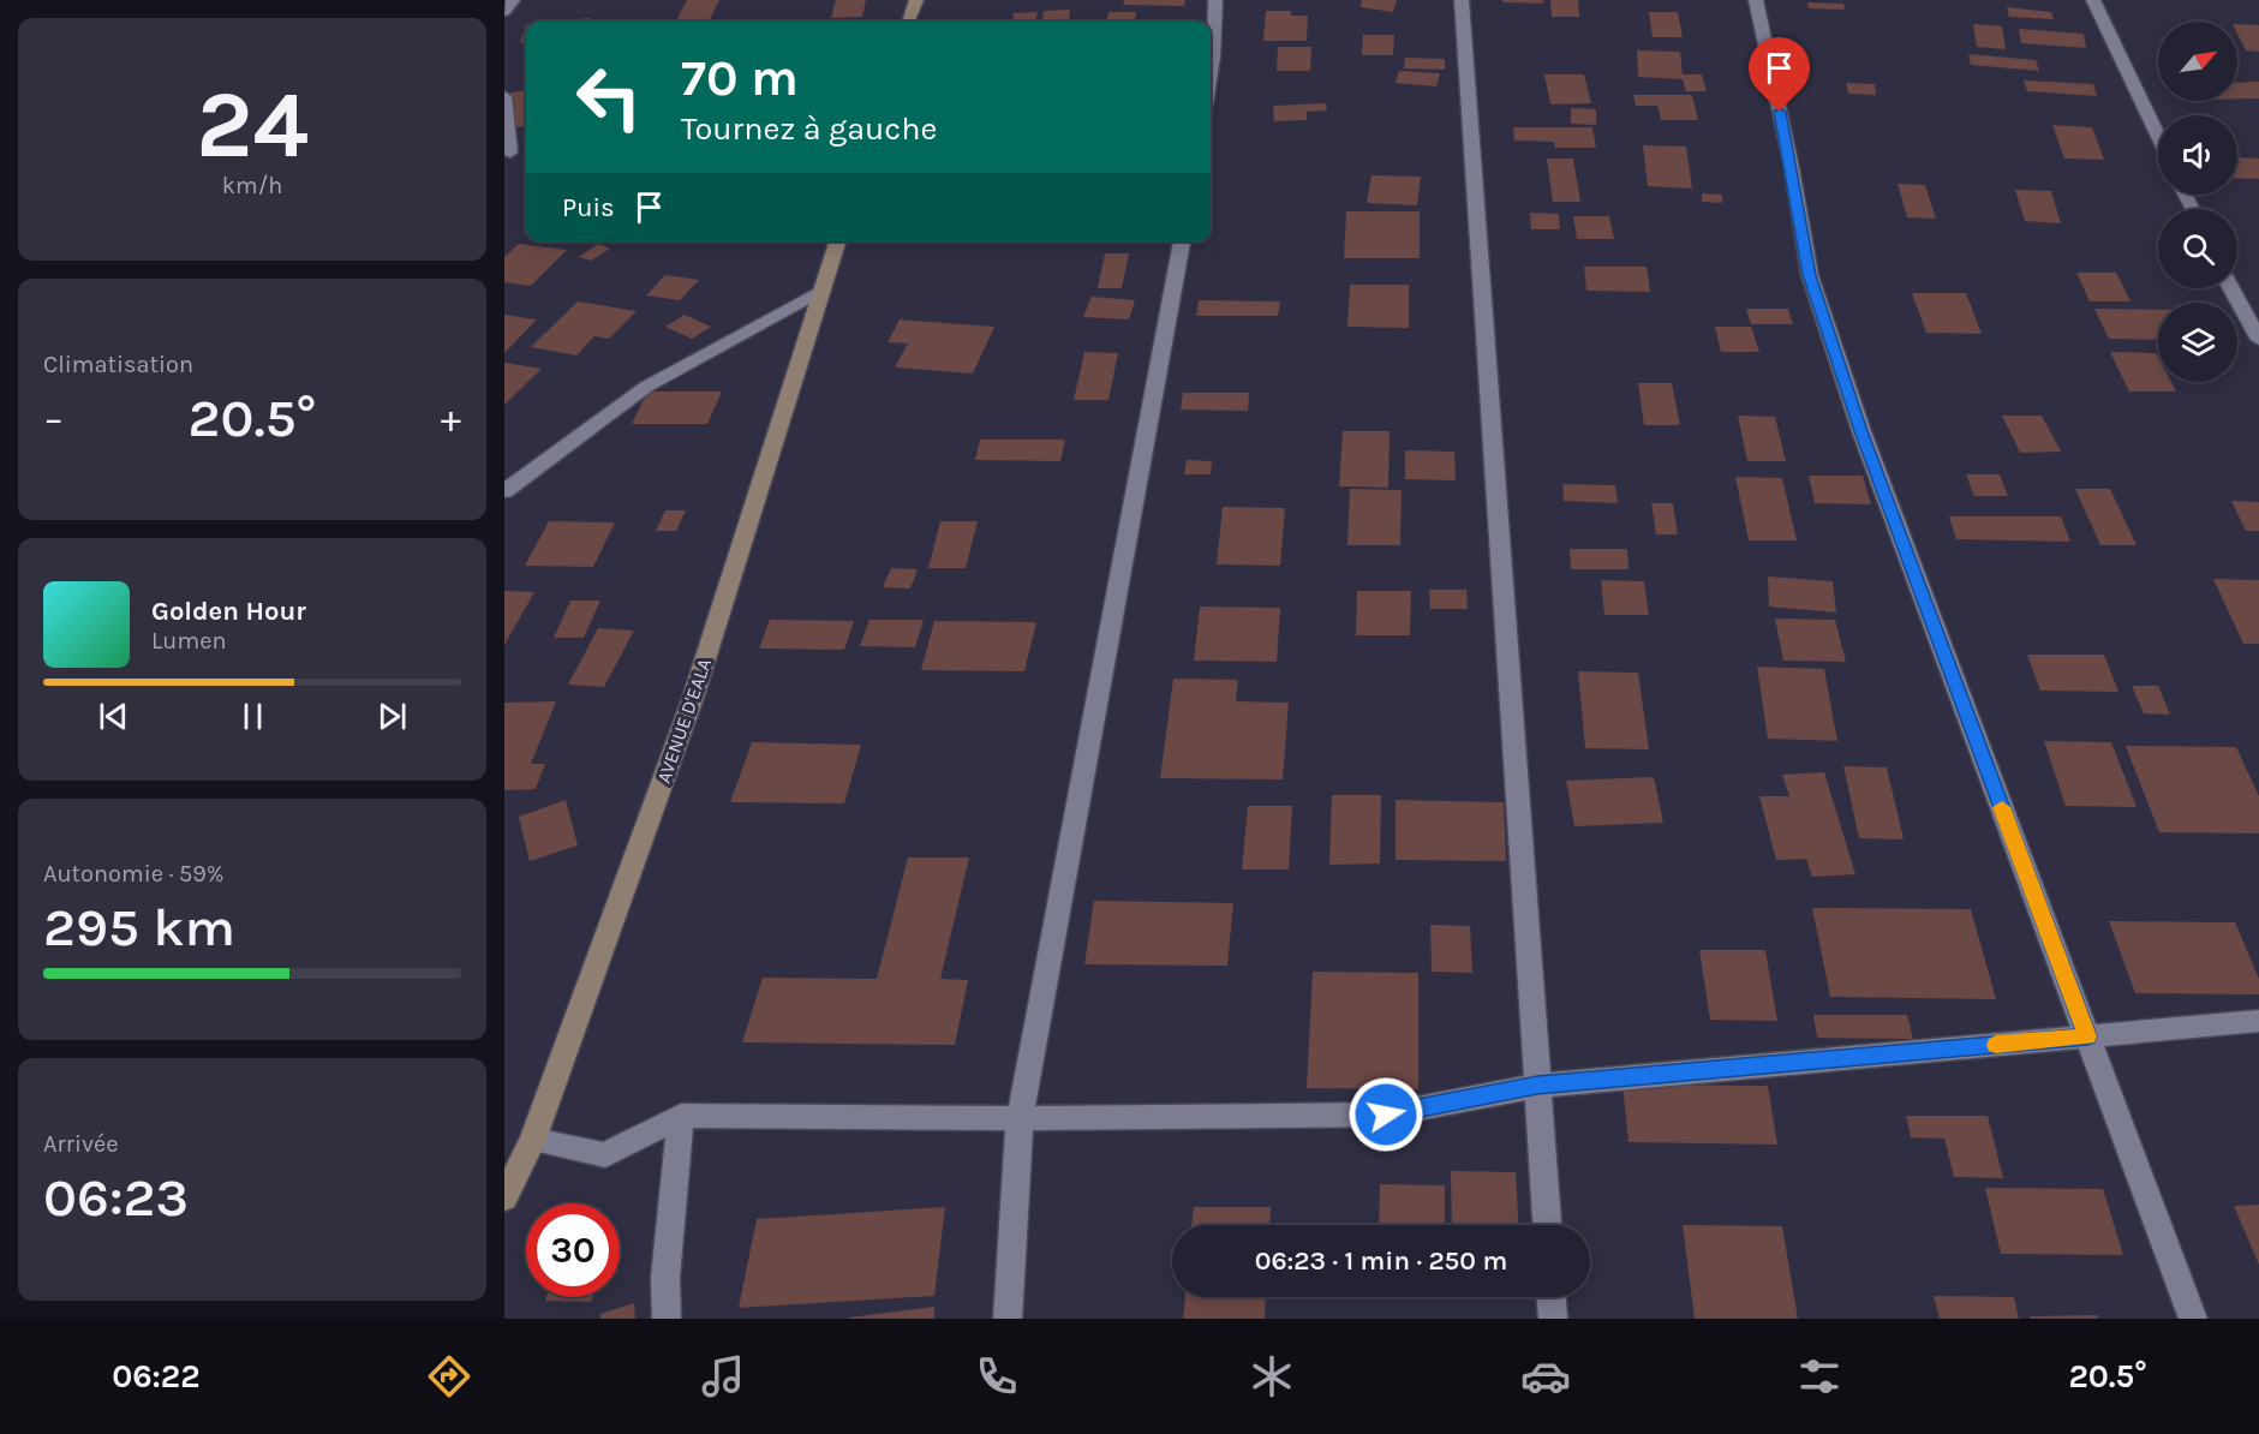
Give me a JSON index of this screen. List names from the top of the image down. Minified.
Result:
{"streets":{"street":["AVENUE D'EALA"]},"north":"top right","page":{"tile":[["24","km/h"],"Climatisation",["Autonomie · 59%","295 km"],["Arrivée","06:23"]],"turn":["70 m","Tournez à gauche"],"then":"Puis","heat":["−","20.5°","+"],"song":["Golden Hour","Lumen"],"limit":"30","trip":"06:23 · 1 min · 250 m","tabs":["06:22","20.5°"]}}
